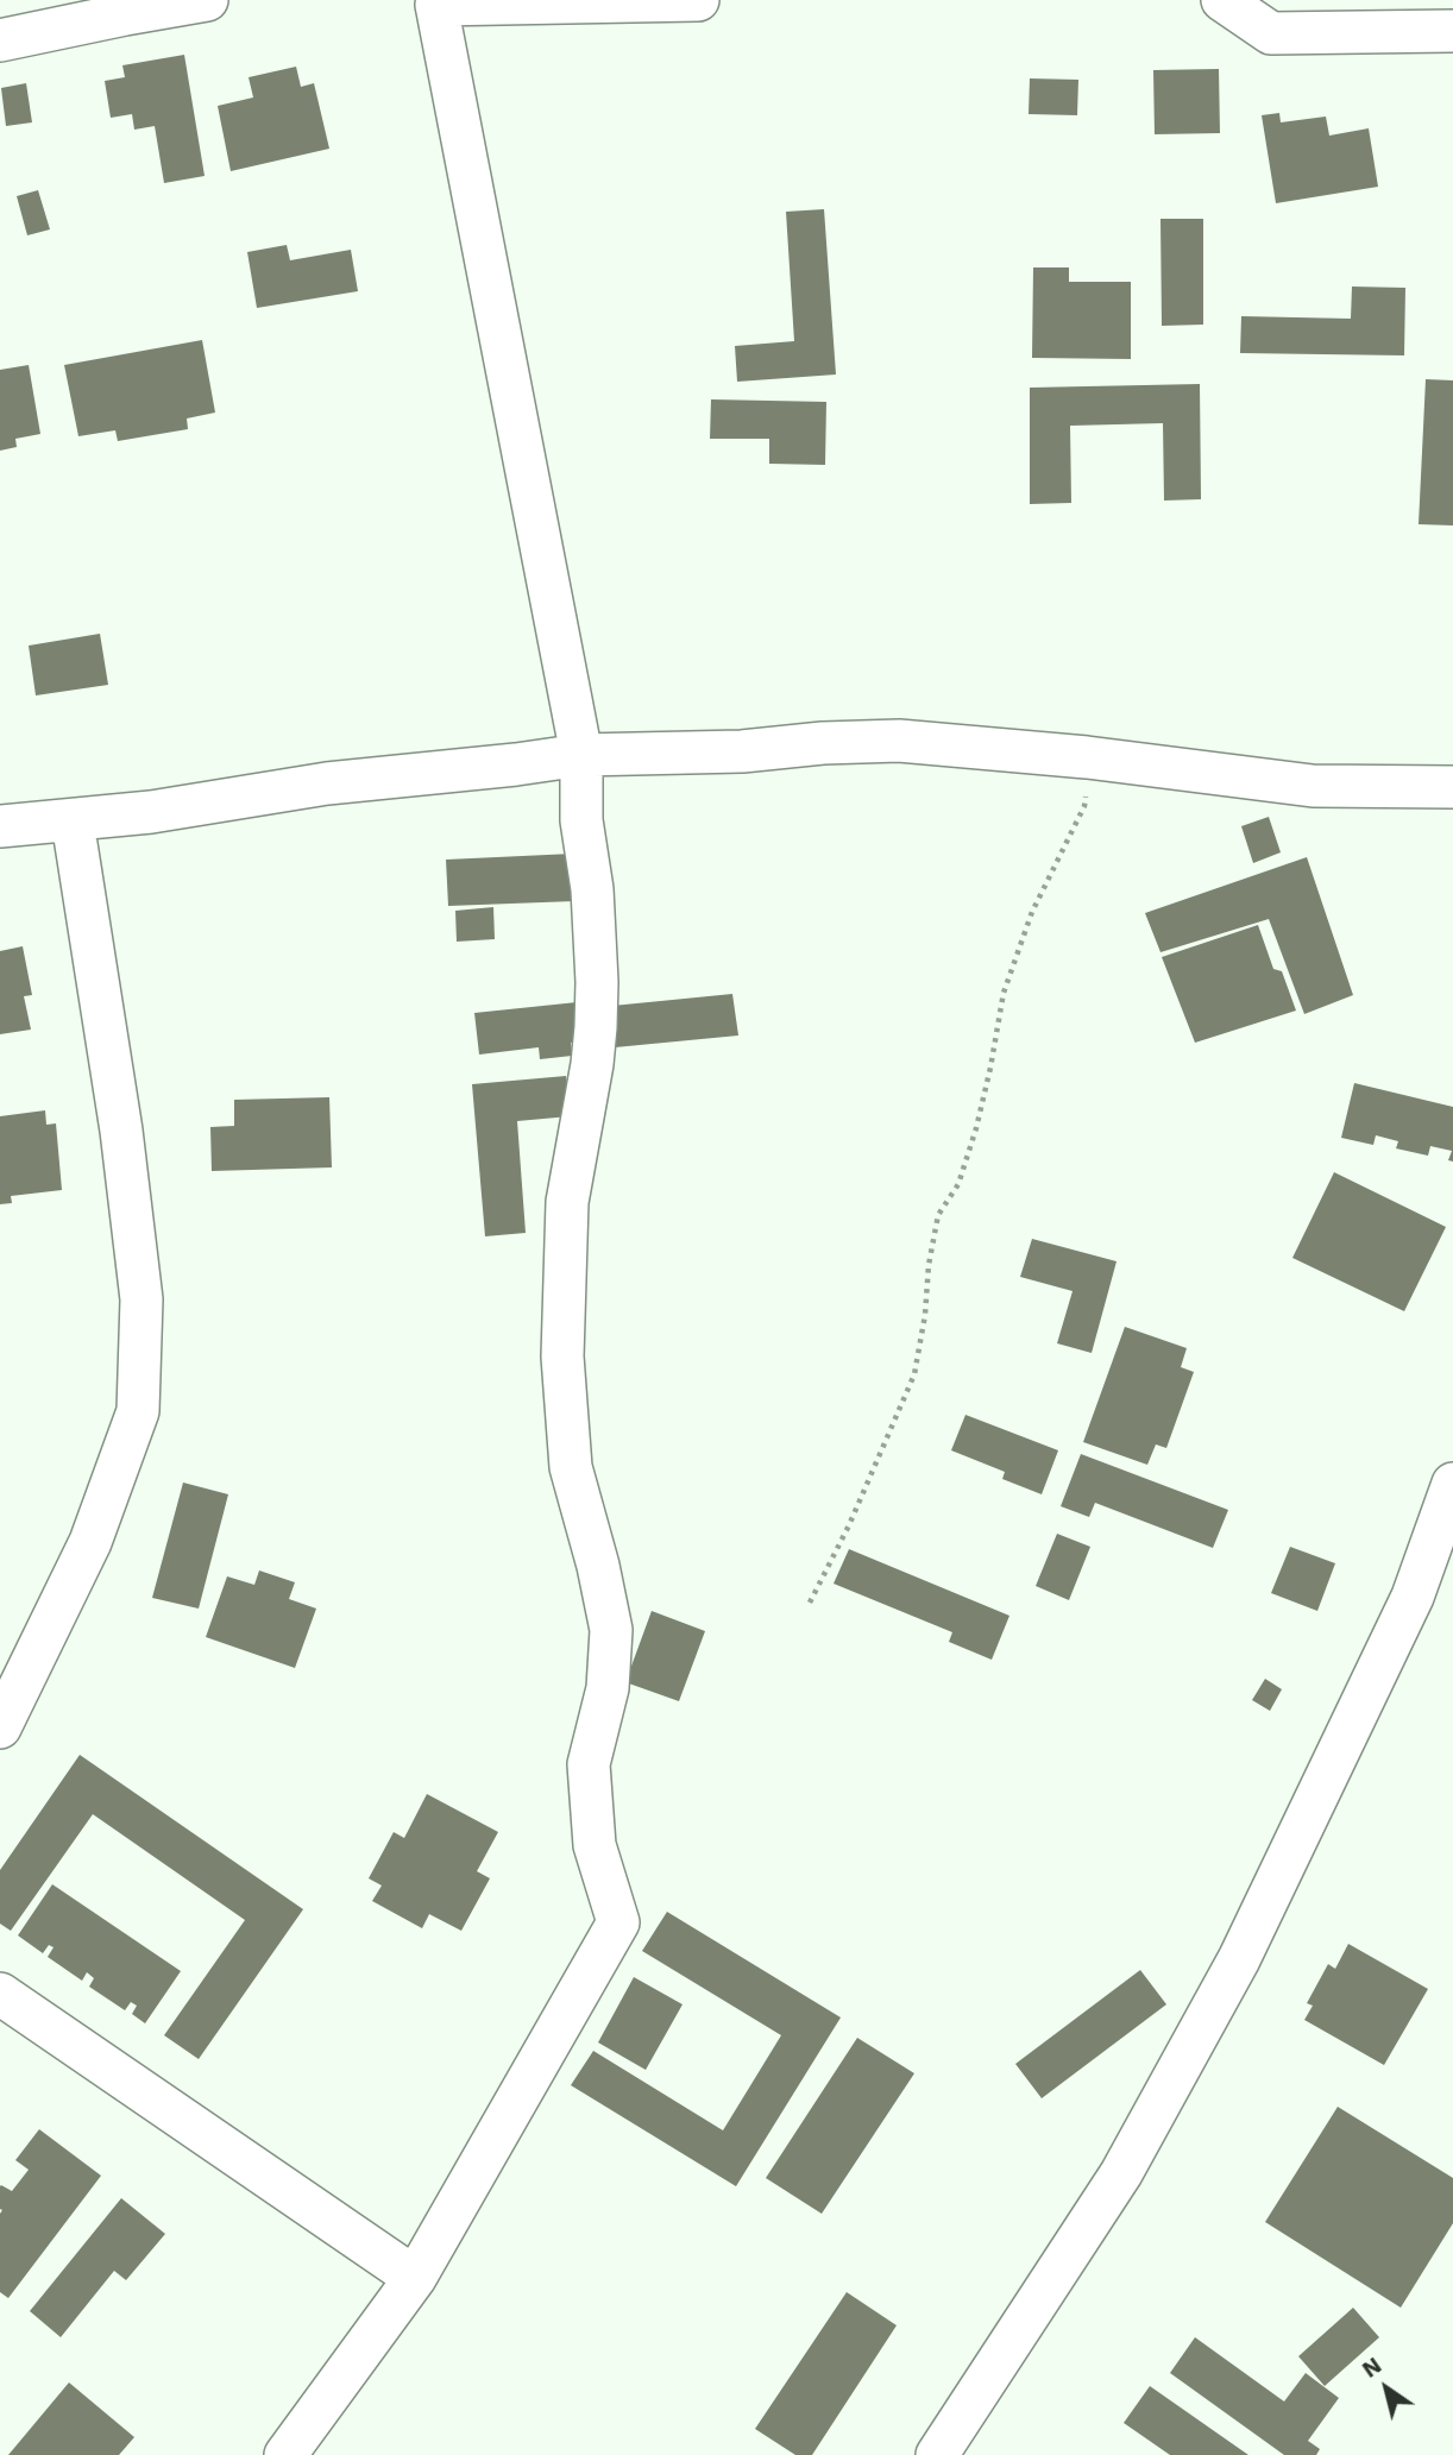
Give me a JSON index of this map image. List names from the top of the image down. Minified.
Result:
{"north":"top left"}
